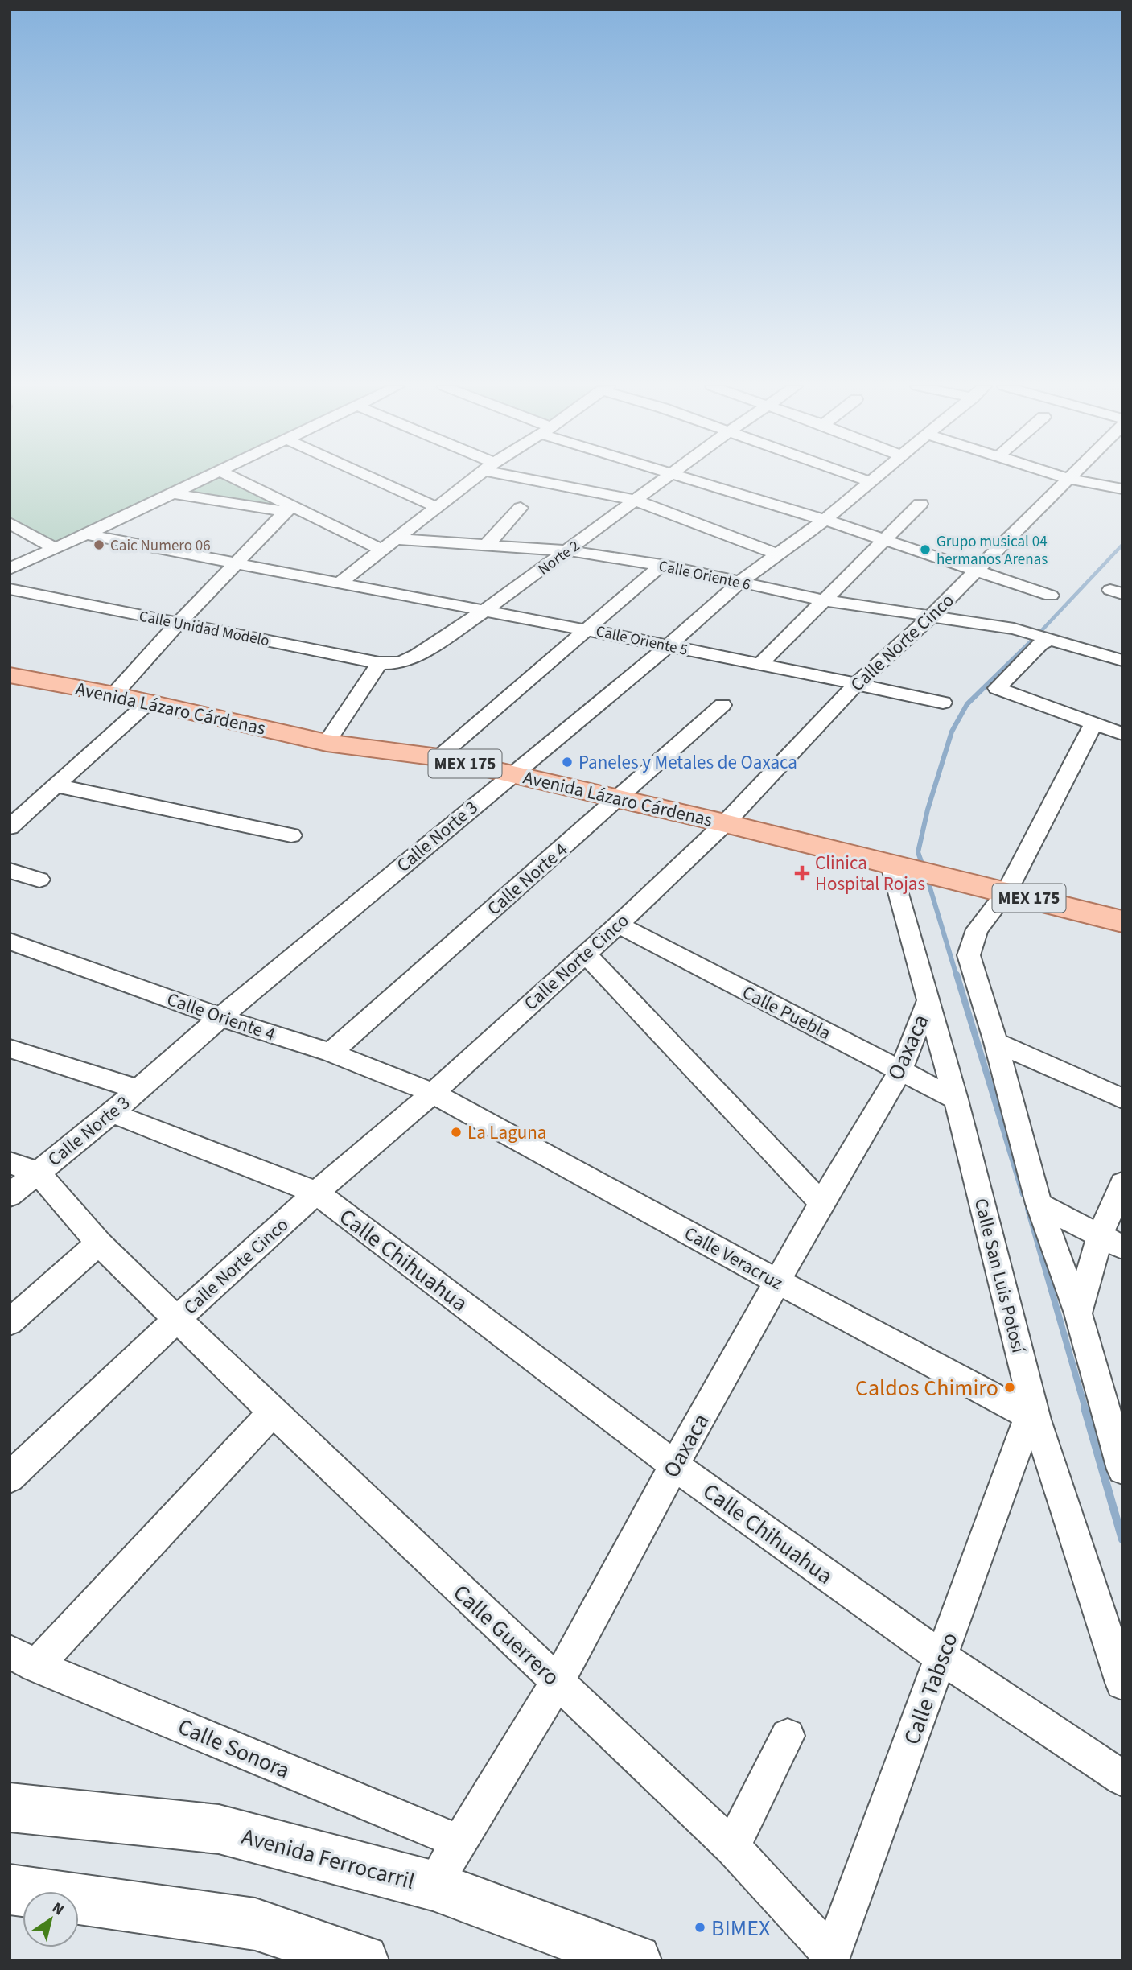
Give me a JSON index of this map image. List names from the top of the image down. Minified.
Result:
{"streets":{"main road":["Avenida Lázaro Cárdenas","MEX 175","Avenida Ferrocarril"],"street":["Norte 2","Calle Oriente 6","Calle Unidad Modelo","Calle Oriente 5","Calle Norte Cinco","Calle Norte 3","Calle Norte 4","Calle Puebla","Calle Oriente 4","Oaxaca","Calle Veracruz","Calle Chihuahua","Calle San Luis Potosí","Calle Guerrero","Calle Tabsco","Calle Sonora"]},"crossings":[["Norte 2","Calle Oriente 6"],["Norte 2","Calle Unidad Modelo"],["Norte 2","Calle Oriente 5"],["Calle Oriente 6","Calle Norte Cinco"],["Calle Oriente 6","Calle Norte 3"],["Calle Oriente 5","Calle Norte Cinco"],["Calle Oriente 5","Calle Norte 3"],["Calle Norte Cinco","Avenida Lázaro Cárdenas"],["Calle Norte Cinco","Calle Puebla"],["Calle Norte Cinco","Calle Oriente 4"],["Calle Norte Cinco","Calle Veracruz"],["Calle Norte Cinco","Calle Chihuahua"],["Calle Norte Cinco","Calle Guerrero"],["Avenida Lázaro Cárdenas","Calle Norte 3"],["Avenida Lázaro Cárdenas","Calle Norte 4"],["Avenida Lázaro Cárdenas","Calle San Luis Potosí"],["Calle Norte 3","Calle Oriente 4"],["Calle Norte 3","Calle Chihuahua"],["Calle Norte 3","Calle Guerrero"],["Calle Norte 4","Calle Oriente 4"],["Calle Puebla","Oaxaca"],["Calle Puebla","Calle San Luis Potosí"],["Calle Oriente 4","Calle Veracruz"],["Oaxaca","Calle Veracruz"],["Oaxaca","Calle Chihuahua"],["Oaxaca","Calle San Luis Potosí"],["Oaxaca","Calle Guerrero"],["Oaxaca","Calle Sonora"],["Oaxaca","Avenida Ferrocarril"],["Calle Veracruz","Calle San Luis Potosí"],["Calle Veracruz","Calle Tabsco"],["Calle Chihuahua","Calle Tabsco"],["Calle San Luis Potosí","Calle Tabsco"],["Calle Guerrero","Calle Tabsco"]],"places":{"other":["Caic Numero 06","Grupo musical 04 hermanos Arenas","Paneles y Metales de Oaxaca","La Laguna","Caldos Chimiro","BIMEX"],"health":["Clinica Hospital Rojas"]},"north":"top right"}
